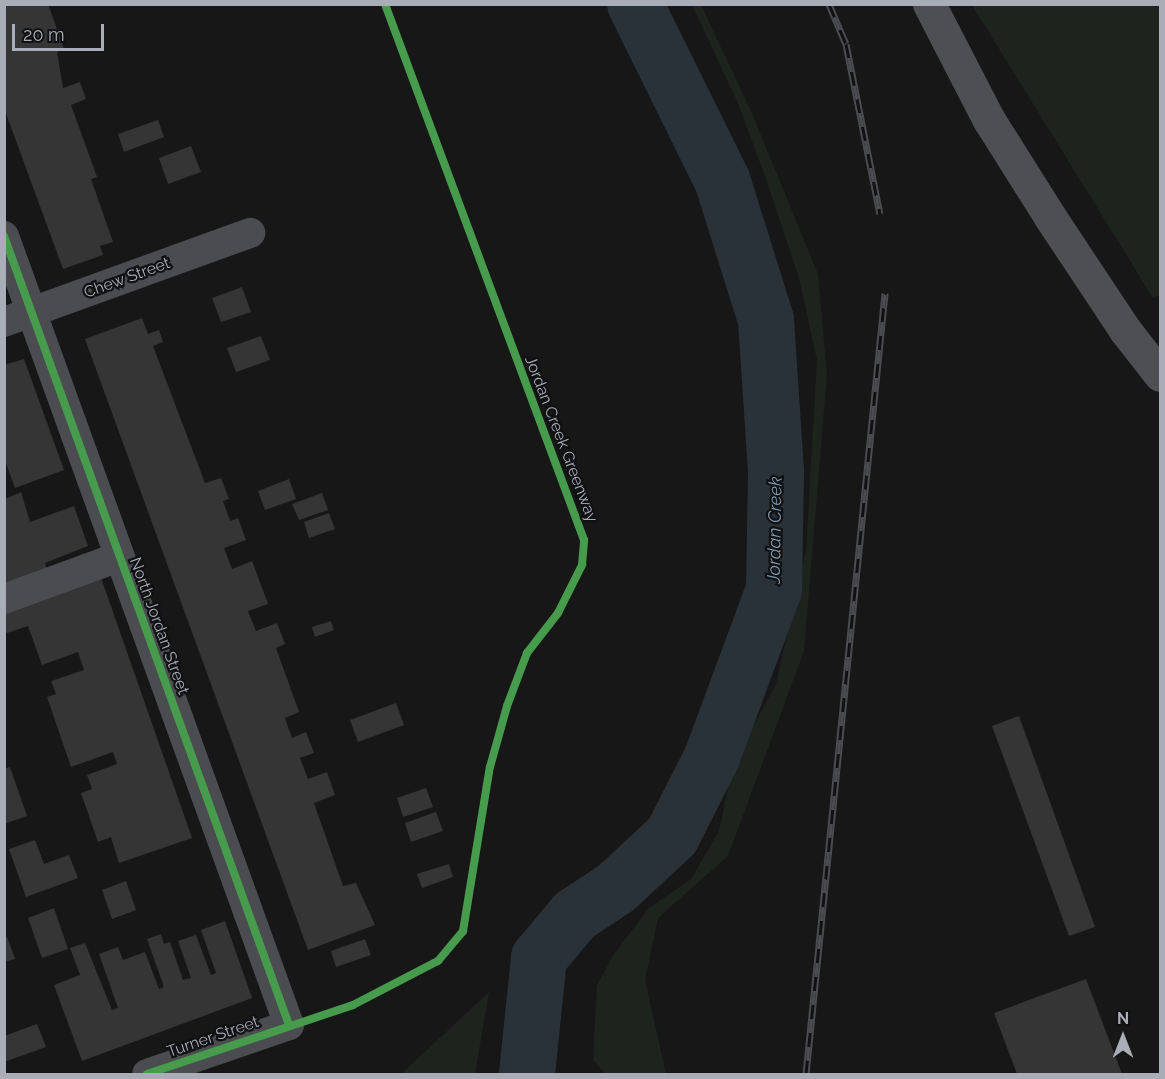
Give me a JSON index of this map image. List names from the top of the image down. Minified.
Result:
{"streets":{"street":["Chew Street","North Jordan Street","Turner Street"],"cycle path":["Jordan Creek Greenway"]},"crossings":[["Chew Street","North Jordan Street"],["North Jordan Street","Turner Street"]],"water":["Jordan Creek"],"scale_bar":"20 m","north":"top"}
